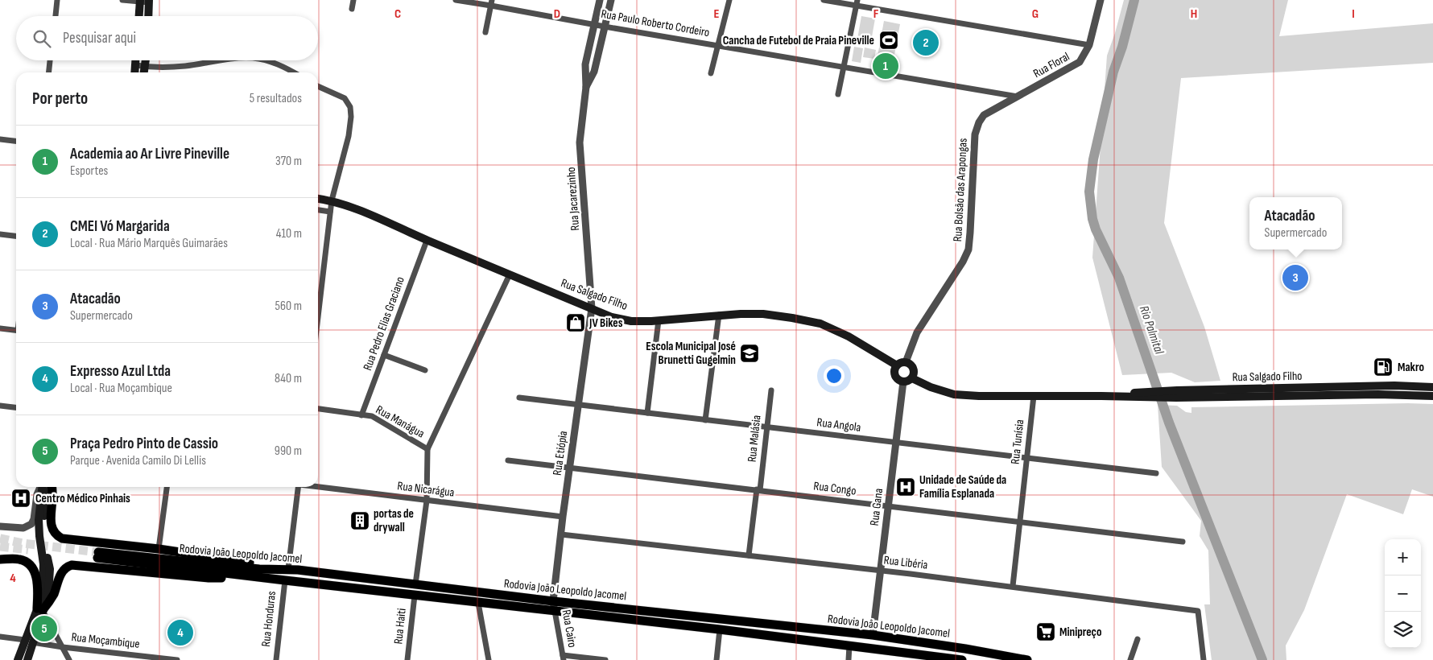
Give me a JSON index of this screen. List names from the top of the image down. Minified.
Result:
{"streets":{"highway":["Rodovia João Leopoldo Jacomel"],"main road":["Rua Salgado Filho"],"street":["Rua Paulo Roberto Cordeiro","Rua Floral","Rua Bolsão das Arapongas","Rua Jacarezinho","Rua Pedro Elias Graciano","Rua Manágua","Rua Angola","Rua Malásia","Rua Tunísia","Rua Etiópia","Rua Congo","Rua Nicarágua","Rua Gana","Rua Libéria","Rua Honduras","Rua Haiti","Rua Cairo","Rua Moçambique"]},"crossings":[["Rua Paulo Roberto Cordeiro","Rua Floral"],["Rua Paulo Roberto Cordeiro","Rua Bolsão das Arapongas"],["Rua Paulo Roberto Cordeiro","Rua Jacarezinho"],["Rua Floral","Rua Bolsão das Arapongas"],["Rua Bolsão das Arapongas","Rua Salgado Filho"],["Rua Bolsão das Arapongas","Rua Gana"],["Rua Jacarezinho","Rua Salgado Filho"],["Rua Jacarezinho","Rua Etiópia"],["Rua Salgado Filho","Rua Pedro Elias Graciano"],["Rua Salgado Filho","Rua Tunísia"],["Rua Salgado Filho","Rua Etiópia"],["Rua Salgado Filho","Rua Gana"],["Rua Pedro Elias Graciano","Rua Manágua"],["Rua Angola","Rua Malásia"],["Rua Angola","Rua Tunísia"],["Rua Angola","Rua Etiópia"],["Rua Angola","Rua Gana"],["Rua Malásia","Rua Congo"],["Rua Malásia","Rua Libéria"],["Rua Tunísia","Rua Congo"],["Rua Tunísia","Rua Libéria"],["Rua Etiópia","Rua Congo"],["Rua Etiópia","Rua Nicarágua"],["Rua Etiópia","Rodovia João Leopoldo Jacomel"],["Rua Etiópia","Rua Libéria"],["Rua Etiópia","Rua Cairo"],["Rua Congo","Rua Gana"],["Rua Gana","Rodovia João Leopoldo Jacomel"],["Rua Gana","Rua Libéria"],["Rodovia João Leopoldo Jacomel","Rua Honduras"],["Rodovia João Leopoldo Jacomel","Rua Haiti"],["Rodovia João Leopoldo Jacomel","Rua Cairo"]],"water":["Rio Palmital"],"places":{"sports":["Cancha de Futebol de Praia Pineville"],"shop":["JV Bikes"],"school or university":["Escola Municipal José Brunetti Gugelmin"],"fuel station":["Makro"],"hospital":["Unidade de Saúde da Família Esplanada","Centro Médico Pinhais"],"building":["portas de drywall"],"supermarket":["Minipreço"]},"page":{"search":"Pesquisar aqui","pins":["2","1","3","5","4"],"heading":["Por perto","5 resultados"],"list":[{"mark":"1","name":"Academia ao Ar Livre Pineville","note":"Esportes","value":"370 m"},{"mark":"2","name":"CMEI Vó Margarida","note":"Local · Rua Mário Marquês Guimarães","value":"410 m"},{"mark":"3","name":"Atacadão","note":"Supermercado","value":"560 m"},{"mark":"4","name":"Expresso Azul Ltda","note":"Local · Rua Moçambique","value":"840 m"},{"mark":"5","name":"Praça Pedro Pinto de Cassio","note":"Parque · Avenida Camilo Di Lellis","value":"990 m"}],"popup":["Atacadão","Supermercado"],"map_buttons":["+","−"]},"grid":{"columns":["C","D","E","F","G","H","I"],"rows":["4"]}}
